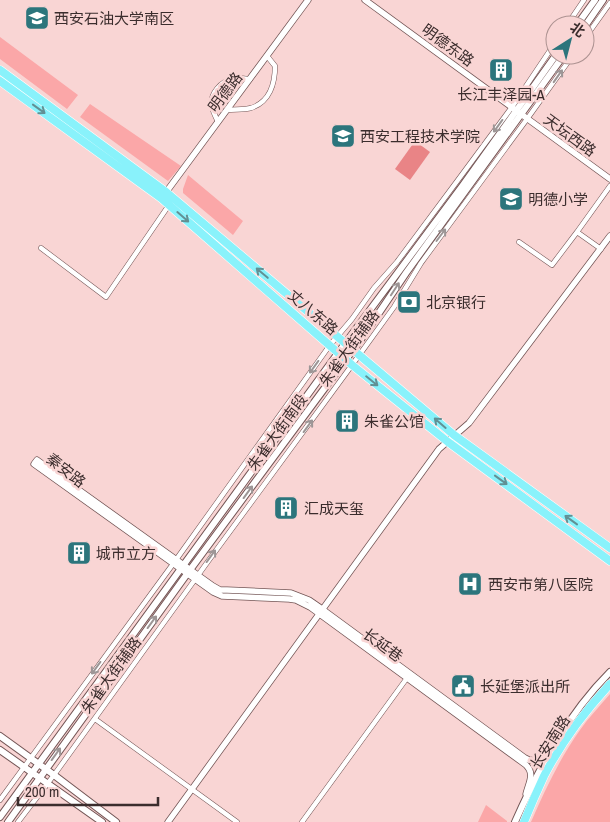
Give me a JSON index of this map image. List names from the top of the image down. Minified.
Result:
{"streets":{"main road":["丈八东路","朱雀大街南段","长安南路"],"street":["明德东路","明德路","天坛西路","朱雀大街辅路","秦安路","长延巷"]},"crossings":[["明德东路","天坛西路"],["明德东路","朱雀大街辅路"],["明德东路","朱雀大街南段"],["明德路","丈八东路"],["天坛西路","朱雀大街辅路"],["天坛西路","朱雀大街南段"],["丈八东路","朱雀大街辅路"],["丈八东路","朱雀大街南段"],["朱雀大街辅路","朱雀大街南段"],["朱雀大街辅路","秦安路"],["朱雀大街辅路","长延巷"],["朱雀大街南段","秦安路"],["朱雀大街南段","长延巷"],["秦安路","长延巷"]],"places":{"school or university":["西安石油大学南区","西安工程技术学院","明德小学"],"building":["长江丰泽园-A","朱雀公馆","汇成天玺","城市立方"],"bank":["北京银行"],"hospital":["西安市第八医院"],"public building":["长延堡派出所"]},"scale_bar":"200 m","north":"top right"}
